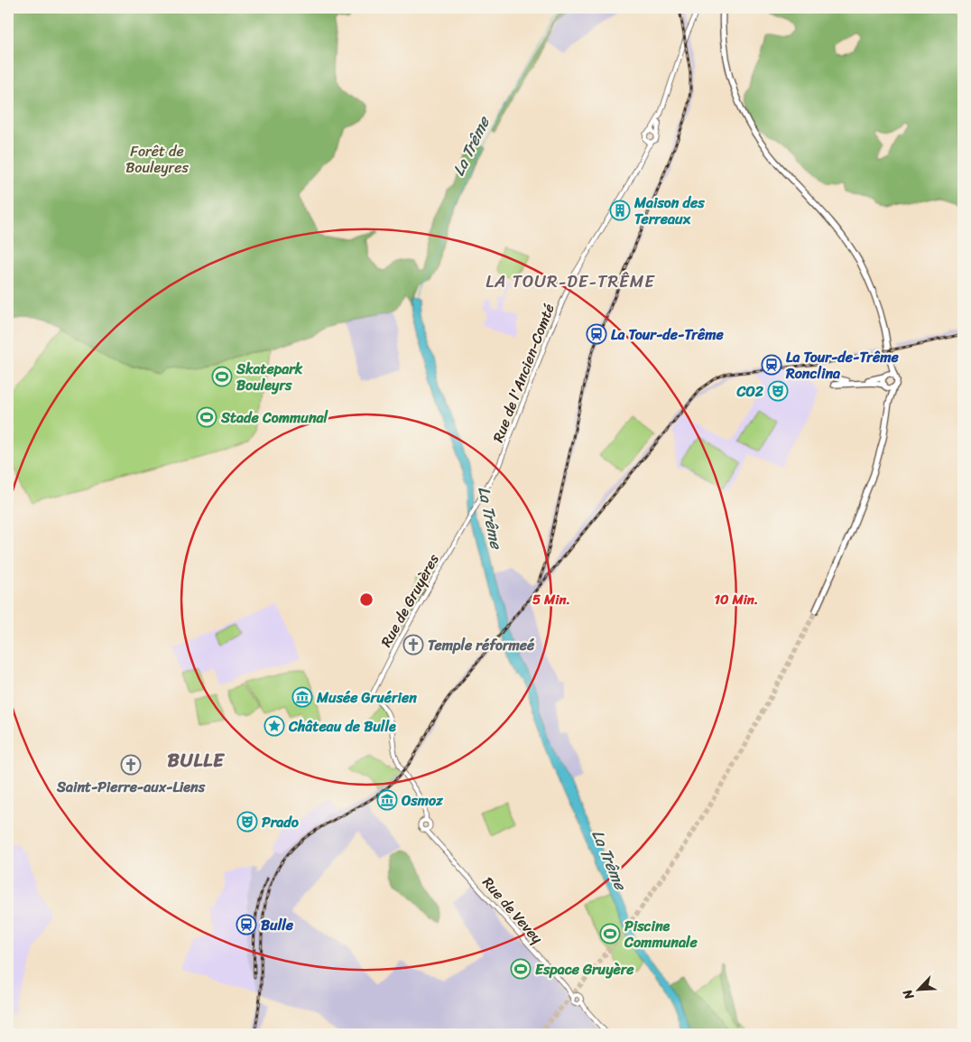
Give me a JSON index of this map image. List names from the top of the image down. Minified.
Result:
{"streets":{"main road":["Rue de l'Ancien-Comté","Rue de Gruyères","Rue de Vevey"]},"crossings":[["Rue de l'Ancien-Comté","Rue de Gruyères"],["Rue de Gruyères","Rue de Vevey"]],"districts":["LA TOUR-DE-TRÊME","BULLE"],"water":["La Trême"],"parks":["Forêt de Bouleyres"],"places":{"building":["Maison des Terreaux"],"station":["La Tour-de-Trême","La Tour-de-Trême Ronclina","Bulle"],"sports":["Skatepark Bouleyrs","Stade Communal","Piscine Communale","Espace Gruyère"],"theatre":["CO2","Prado"],"church":["Temple réformeé","Saint-Pierre-aux-Liens"],"museum":["Musée Gruérien","Osmoz"],"place":["Château de Bulle"]},"north":"bottom left","rings":["5 Min.","10 Min."]}
